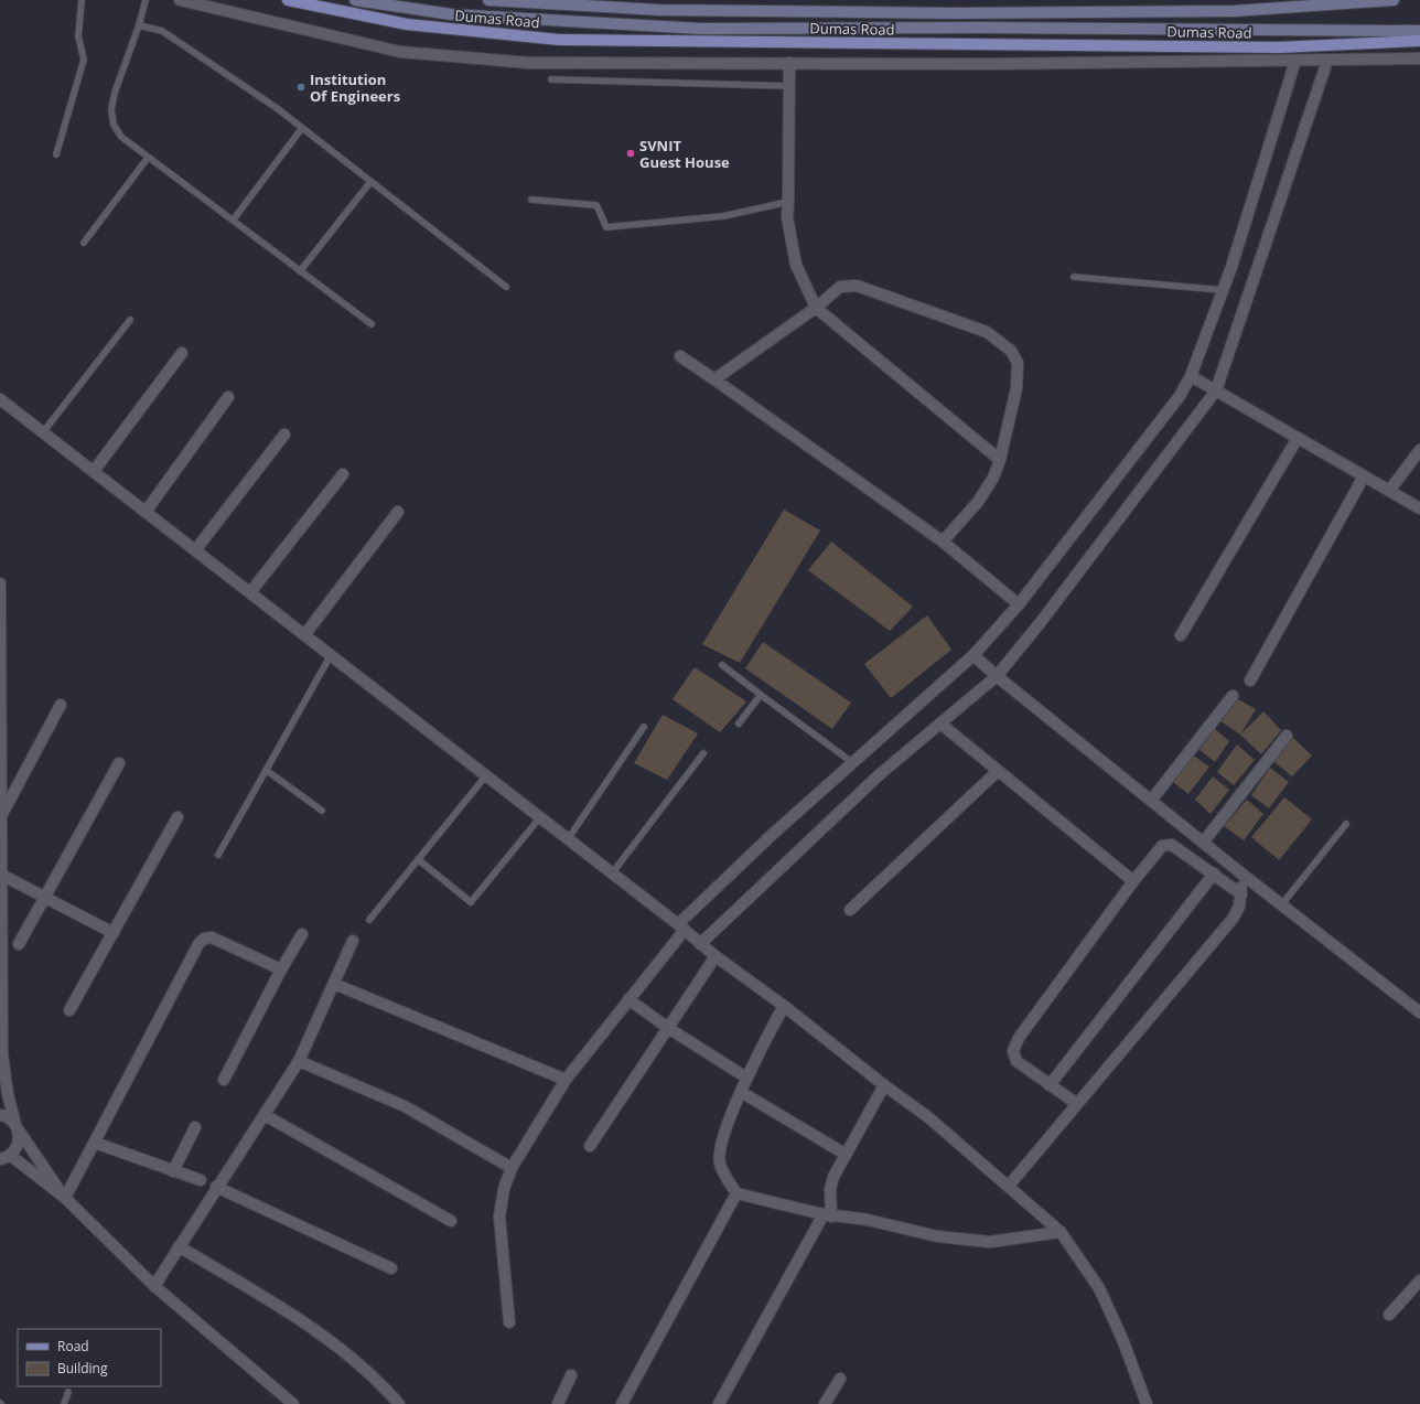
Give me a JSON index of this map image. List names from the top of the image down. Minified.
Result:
{"streets":{"main road":["Dumas Road"]},"places":["Institution Of Engineers","SVNIT Guest House"],"legend":["Road","Building"]}
